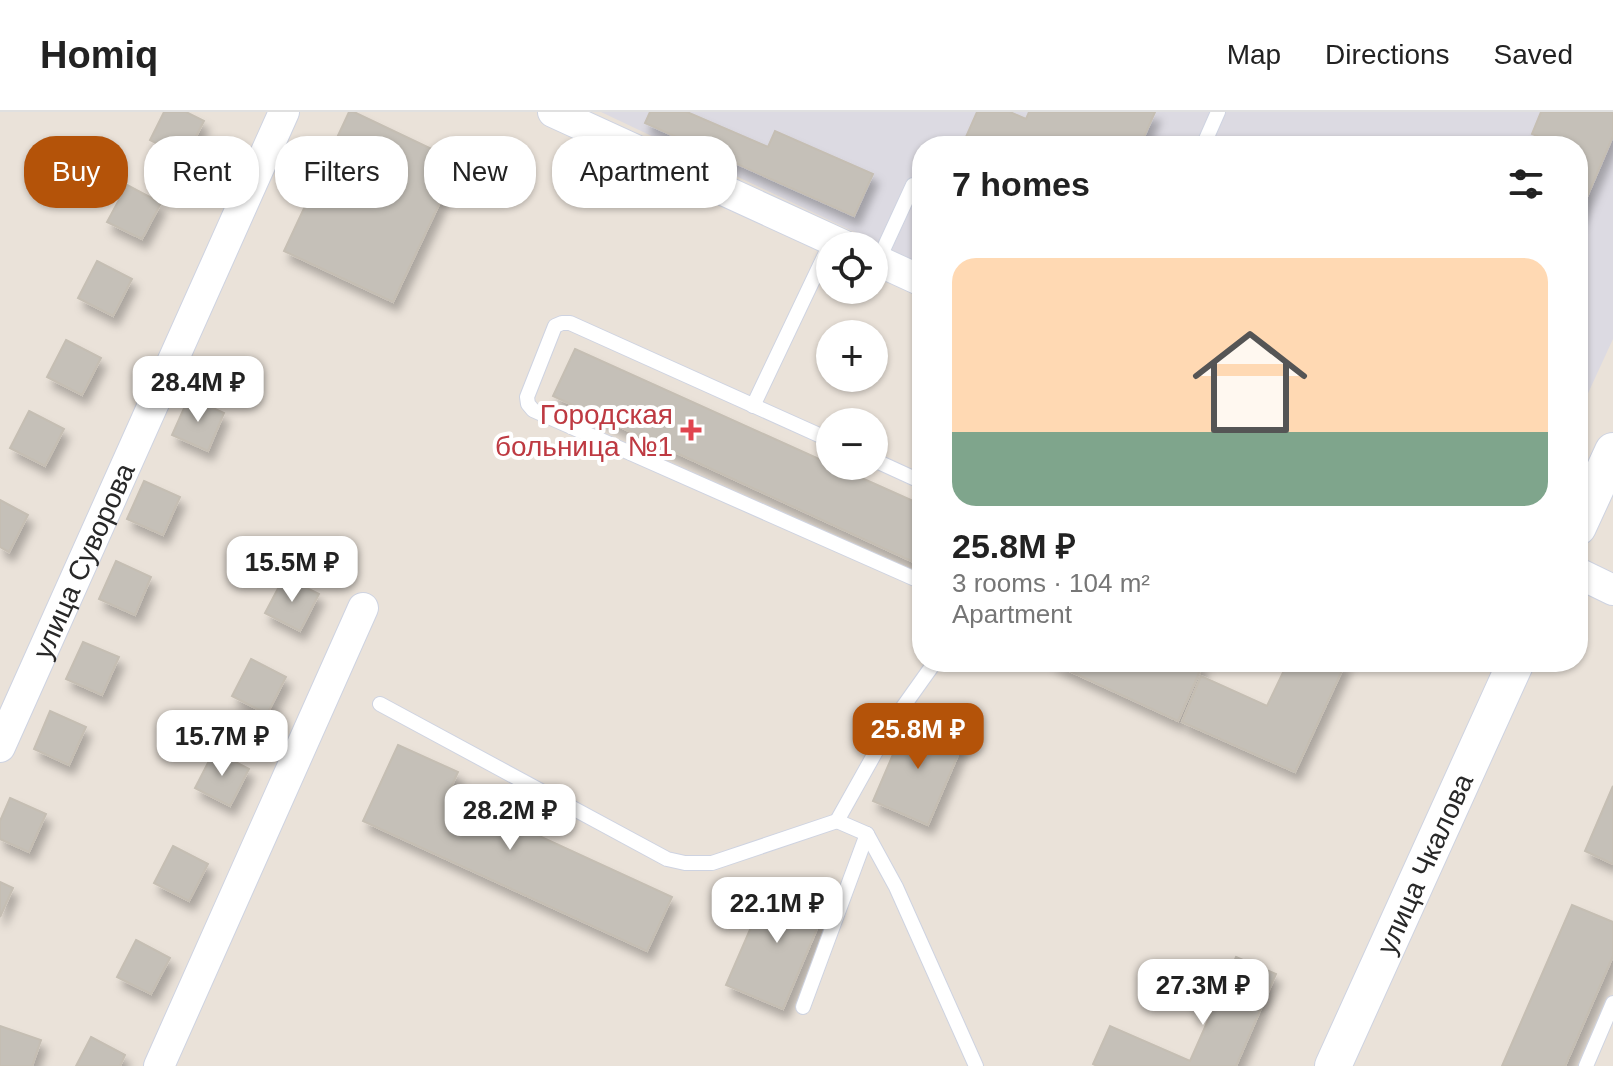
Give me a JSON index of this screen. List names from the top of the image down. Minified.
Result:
{"streets":{"street":["улица Суворова","улица Чкалова"]},"places":{"health":["Городская больница №1"]},"page":{"header":"Homiq","nav":["Map","Directions","Saved"],"chip":["Buy","Rent","Filters","New","Apartment"],"heading":"7 homes","map_buttons":["+","−"],"list":[{"name":"25.8M ₽","note":"3 rooms · 104 m² · Apartment"}],"price":["28.4M ₽","15.5M ₽","25.8M ₽","15.7M ₽","28.2M ₽","22.1M ₽","27.3M ₽"]}}
